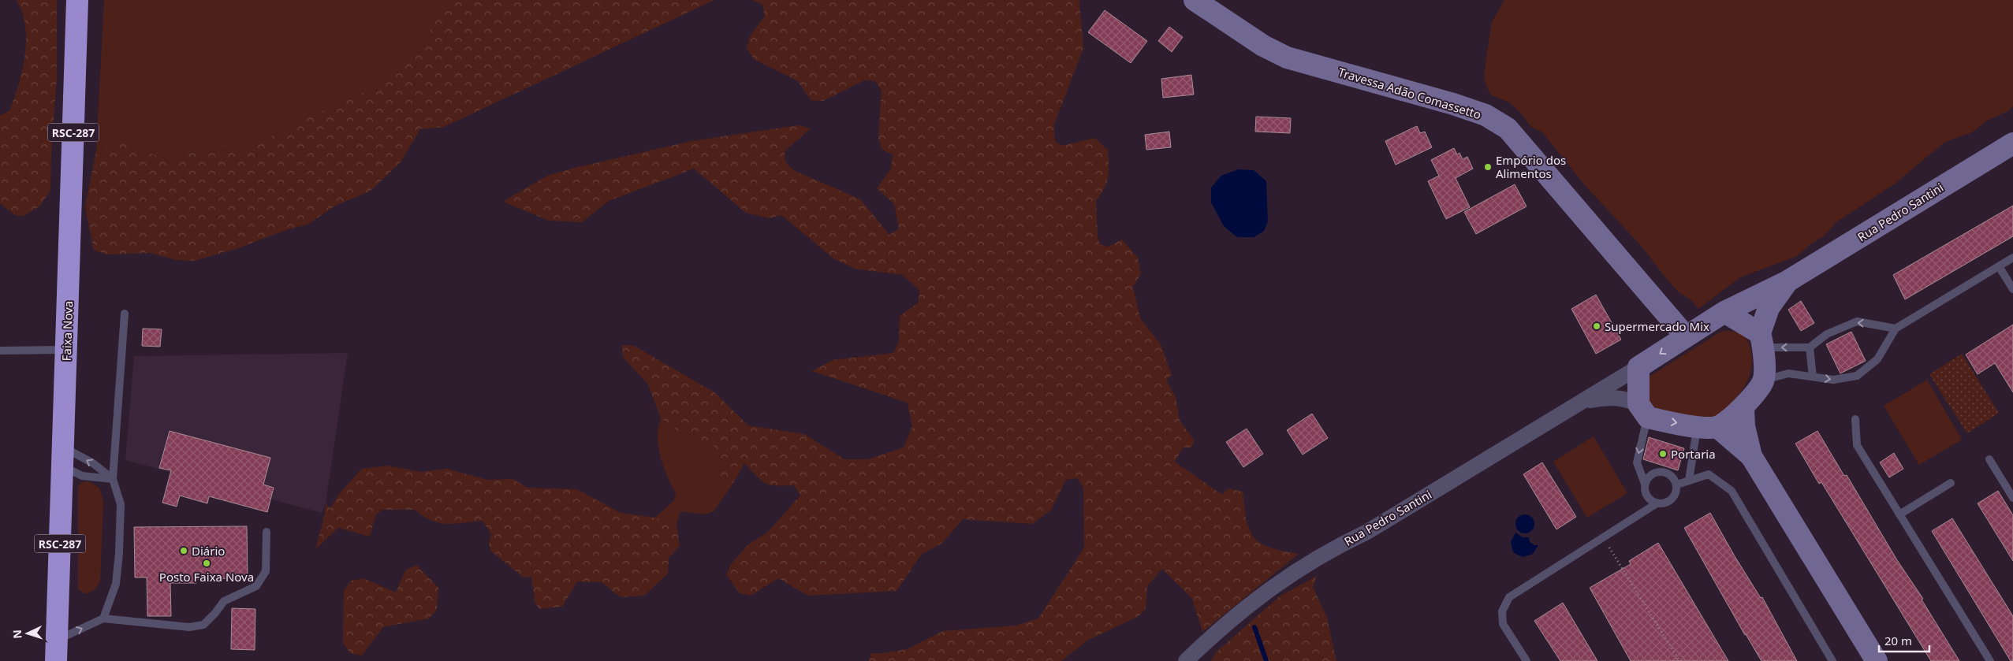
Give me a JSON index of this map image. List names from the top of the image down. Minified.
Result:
{"streets":{"highway":["RSC-287","Faixa Nova"],"street":["Travessa Adão Comassetto","Rua Pedro Santini"]},"crossings":[["Travessa Adão Comassetto","Rua Pedro Santini"]],"places":["Empório dos Alimentos","Supermercado Mix","Portaria","Diário","Posto Faixa Nova"],"scale_bar":"20 m","north":"left"}
